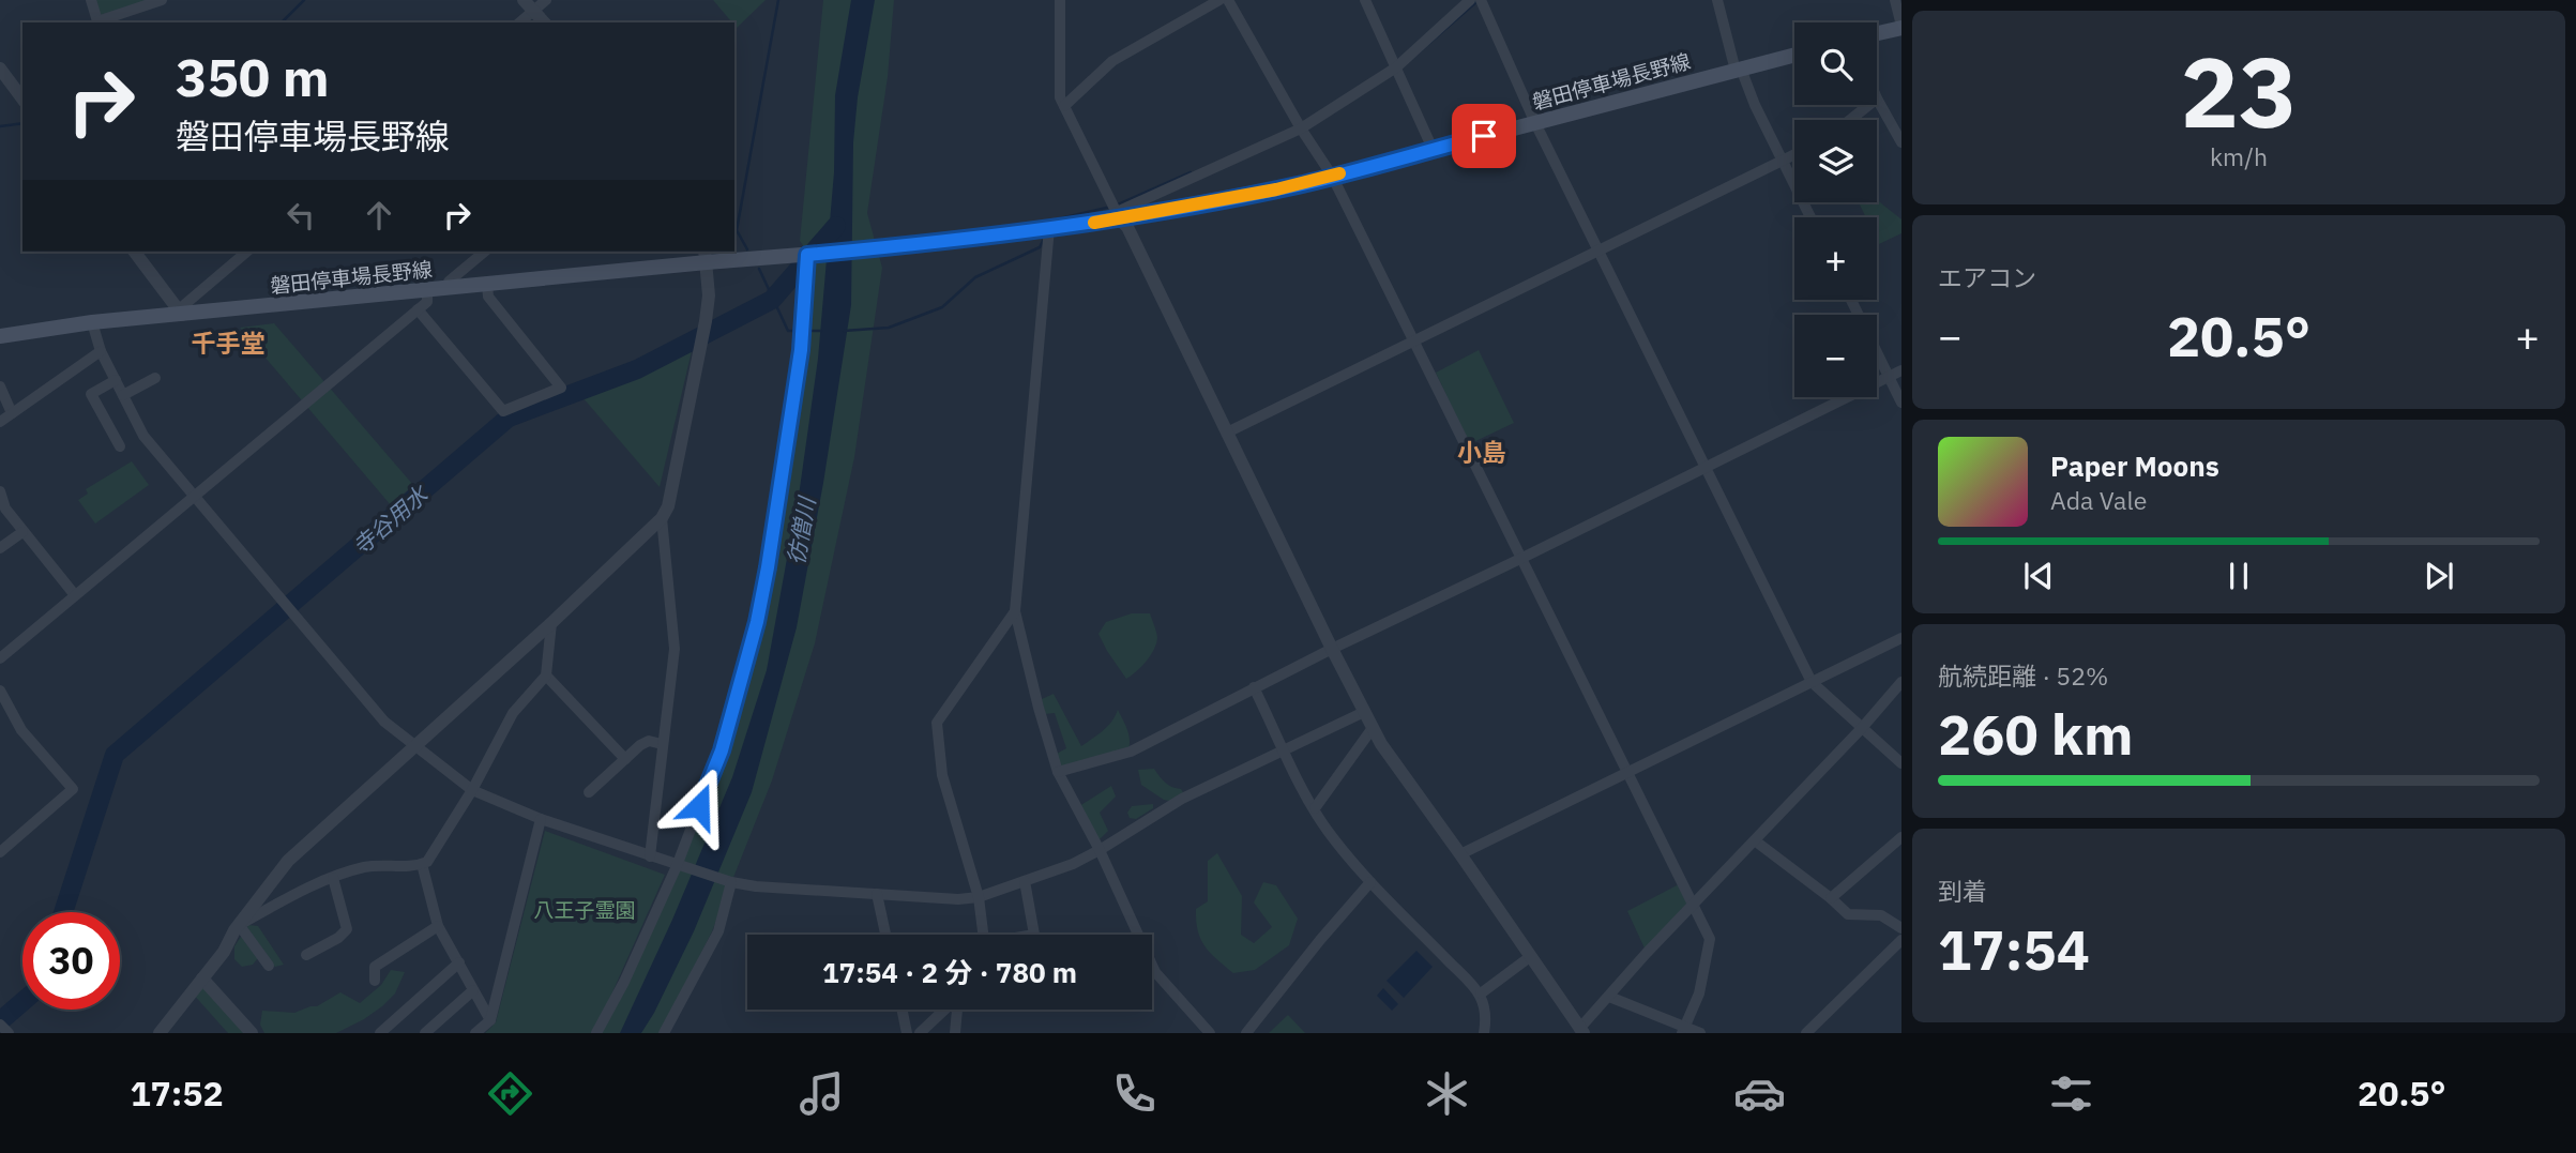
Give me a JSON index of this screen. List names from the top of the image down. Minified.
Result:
{"streets":{"main road":["磐田停車場長野線"]},"districts":["千手堂","小島"],"water":["寺谷用水","彷僧川"],"parks":["八王子霊園"],"page":{"tile":[["23","km/h"],"エアコン",["航続距離 · 52%","260 km"],["到着","17:54"]],"map_buttons":["+","−"],"turn":["350 m","磐田停車場長野線"],"heat":["−","20.5°","+"],"song":["Paper Moons","Ada Vale"],"limit":"30","trip":"17:54 · 2 分 · 780 m","tabs":["17:52","20.5°"]}}
